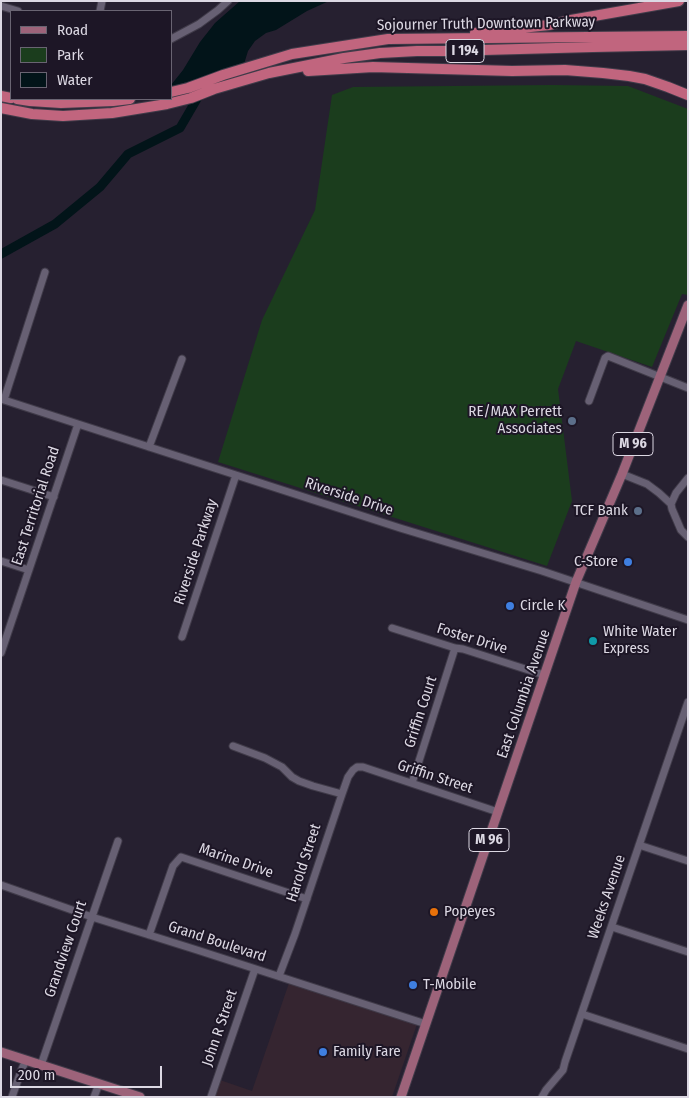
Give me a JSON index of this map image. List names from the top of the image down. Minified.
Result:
{"streets":{"highway":["Sojourner Truth Downtown Parkway","I 194"],"main road":["M 96","East Columbia Avenue"],"street":["Riverside Drive","East Territorial Road","Riverside Parkway","Foster Drive","Griffin Court","Griffin Street","Marine Drive","Harold Street","Weeks Avenue","Grand Boulevard","Grandview Court","John R Street"]},"crossings":[["Riverside Drive","East Territorial Road"],["Riverside Drive","Riverside Parkway"],["Riverside Drive","East Columbia Avenue"],["Foster Drive","East Columbia Avenue"],["Foster Drive","Griffin Court"],["East Columbia Avenue","Griffin Street"],["East Columbia Avenue","Grand Boulevard"],["Griffin Court","Griffin Street"],["Griffin Street","Harold Street"],["Marine Drive","Harold Street"],["Marine Drive","Grand Boulevard"],["Harold Street","Grand Boulevard"],["Grand Boulevard","Grandview Court"],["Grand Boulevard","John R Street"]],"places":["RE/MAX Perrett Associates","TCF Bank","C-Store","Circle K","White Water Express","Popeyes","T-Mobile","Family Fare"],"legend":["Road","Park","Water"],"scale_bar":"200 m"}
